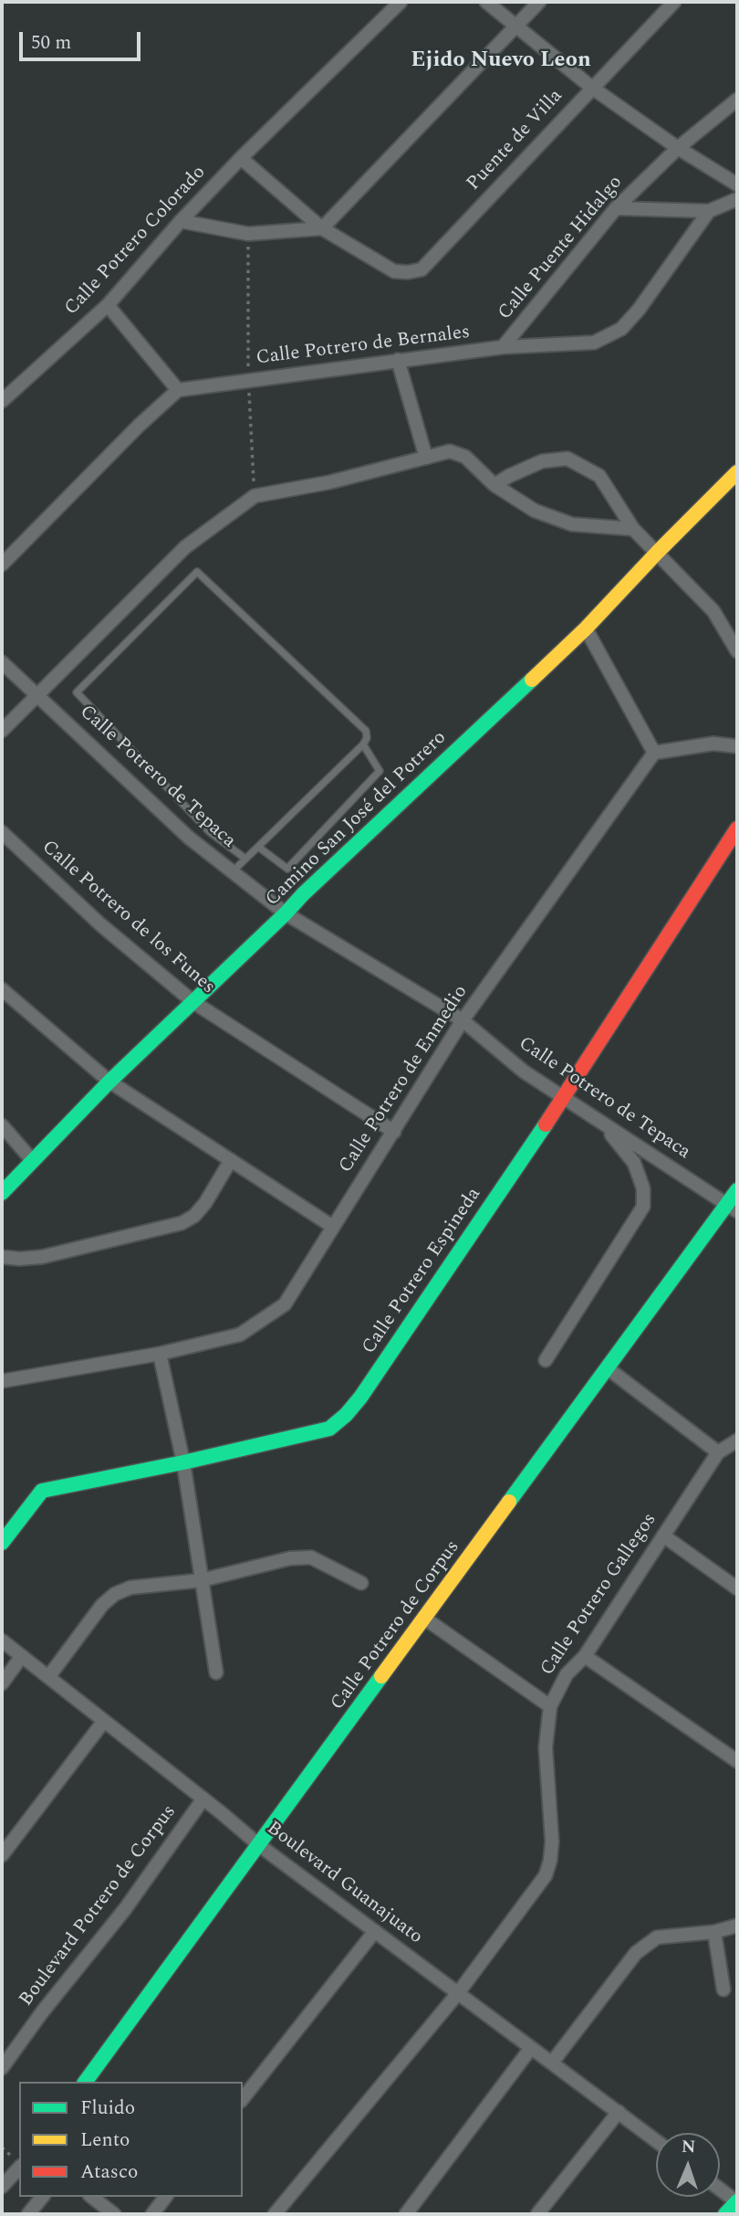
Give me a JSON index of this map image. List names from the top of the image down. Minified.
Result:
{"streets":{"street":["Puente de Villa","Calle Potrero Colorado","Calle Puente Hidalgo","Calle Potrero de Bernales","Calle Potrero de Tepaca","Camino San José del Potrero","Calle Potrero de los Funes","Calle Potrero de Enmedio","Calle Potrero Espineda","Calle Potrero Gallegos","Calle Potrero de Corpus","Boulevard Guanajuato","Boulevard Potrero de Corpus"]},"crossings":[["Calle Puente Hidalgo","Calle Potrero de Bernales"],["Calle Potrero de Tepaca","Camino San José del Potrero"],["Calle Potrero de Tepaca","Calle Potrero de Enmedio"],["Calle Potrero de Tepaca","Calle Potrero Espineda"],["Calle Potrero de Tepaca","Calle Potrero de Corpus"],["Camino San José del Potrero","Calle Potrero de los Funes"],["Calle Potrero de los Funes","Calle Potrero de Enmedio"],["Calle Potrero Gallegos","Boulevard Guanajuato"],["Calle Potrero de Corpus","Boulevard Guanajuato"],["Boulevard Guanajuato","Boulevard Potrero de Corpus"]],"districts":["Ejido Nuevo Leon"],"legend":["Fluido","Lento","Atasco"],"scale_bar":"50 m","north":"top"}
